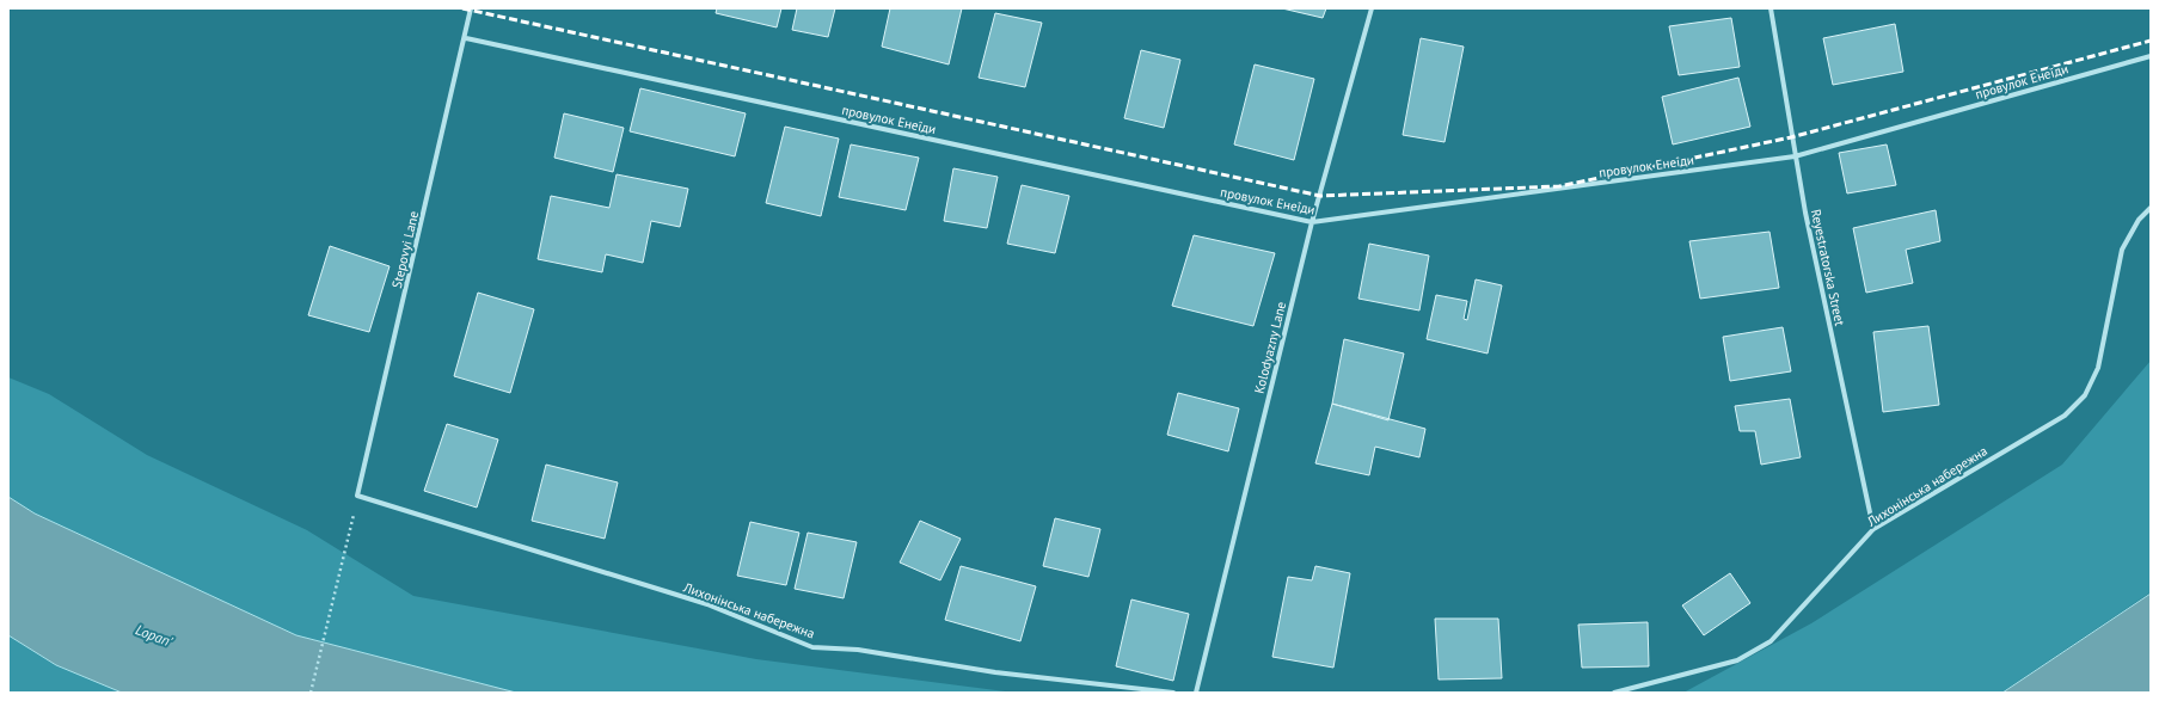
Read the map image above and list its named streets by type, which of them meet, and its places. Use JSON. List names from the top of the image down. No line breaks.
{"streets":{"street":["провулок Енеїди","Stepovyi Lane","Reyestratorska Street","Kolodyazny Lane","Лихонінська набережна"]},"crossings":[["провулок Енеїди","Stepovyi Lane"],["провулок Енеїди","Reyestratorska Street"],["провулок Енеїди","Kolodyazny Lane"],["Stepovyi Lane","Лихонінська набережна"],["Reyestratorska Street","Лихонінська набережна"]],"water":["Lopan'"]}
